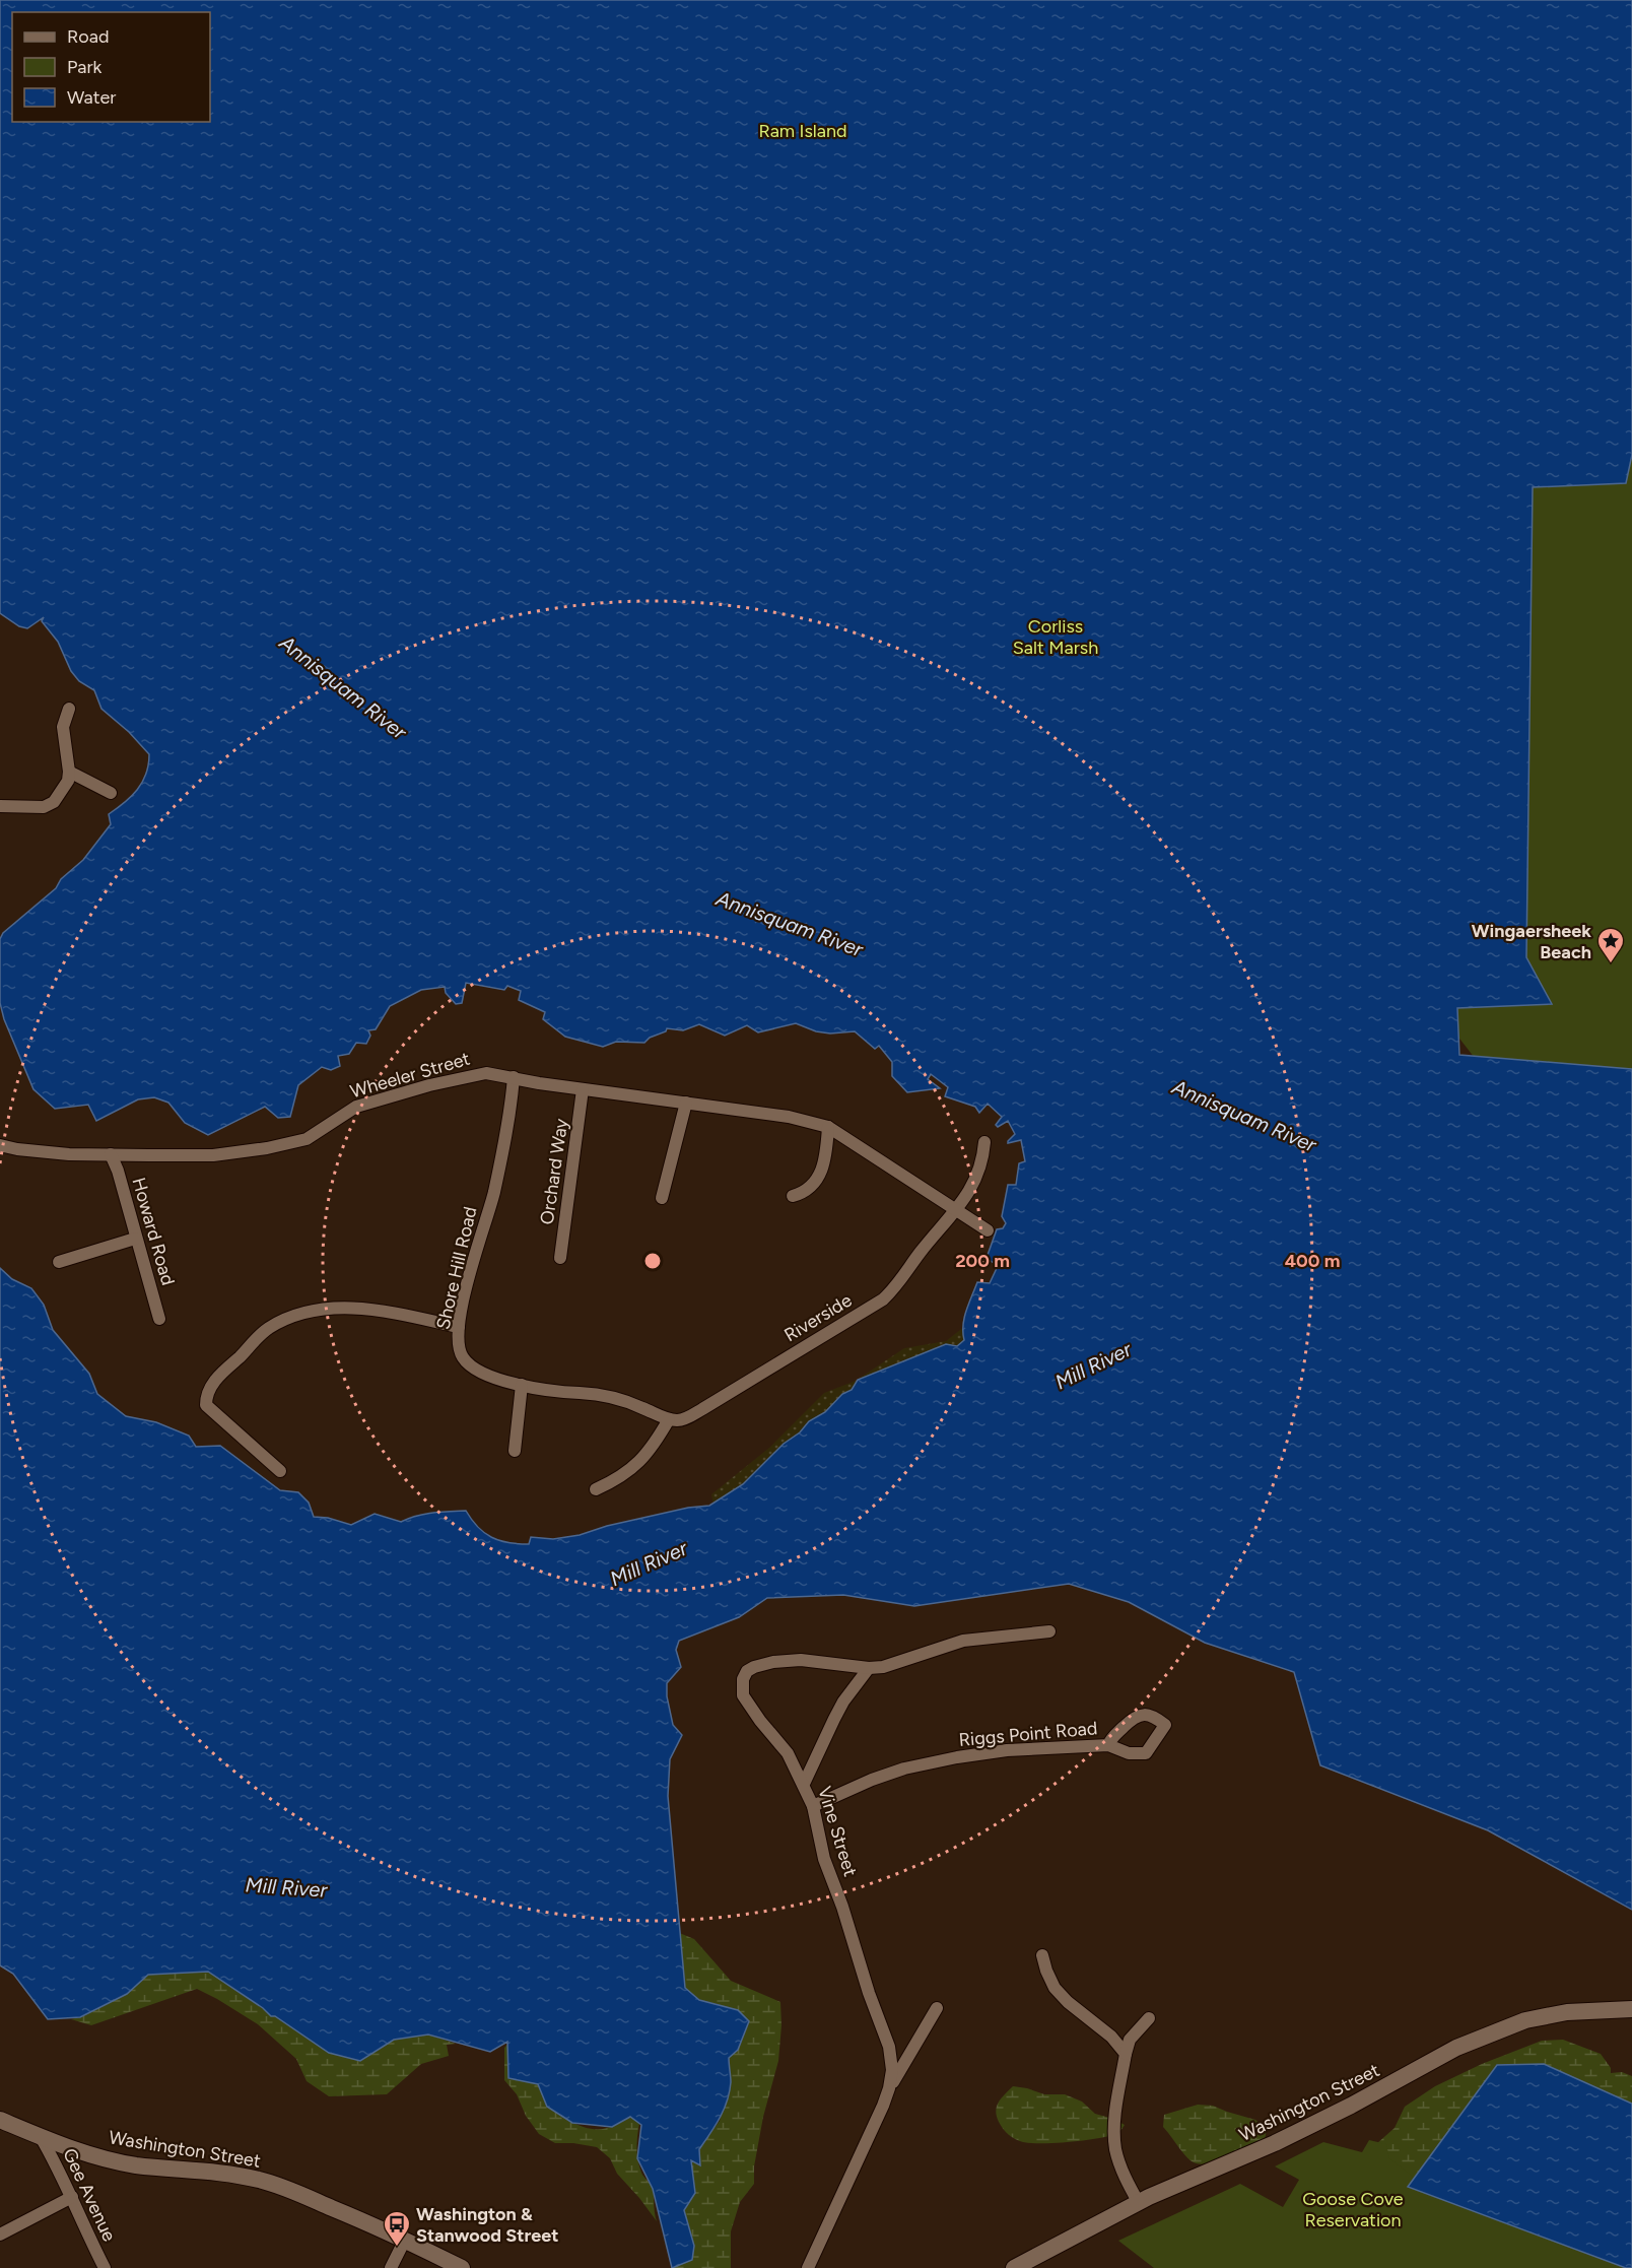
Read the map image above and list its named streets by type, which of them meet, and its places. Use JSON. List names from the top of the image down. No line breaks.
{"streets":{"main road":["Washington Street"],"street":["Wheeler Street","Orchard Way","Howard Road","Shore Hill Road","Riverside","Riggs Point Road","Vine Street","Gee Avenue"]},"crossings":[["Wheeler Street","Orchard Way"],["Wheeler Street","Howard Road"],["Wheeler Street","Shore Hill Road"],["Wheeler Street","Riverside"],["Shore Hill Road","Riverside"],["Riggs Point Road","Vine Street"],["Washington Street","Gee Avenue"]],"water":["Annisquam River","Mill River"],"parks":["Ram Island","Corliss Salt Marsh","Goose Cove Reservation"],"places":{"place":["Wingaersheek Beach"],"bus stop":["Washington & Stanwood Street"]},"legend":["Road","Park","Water"],"rings":["200 m","400 m"]}
